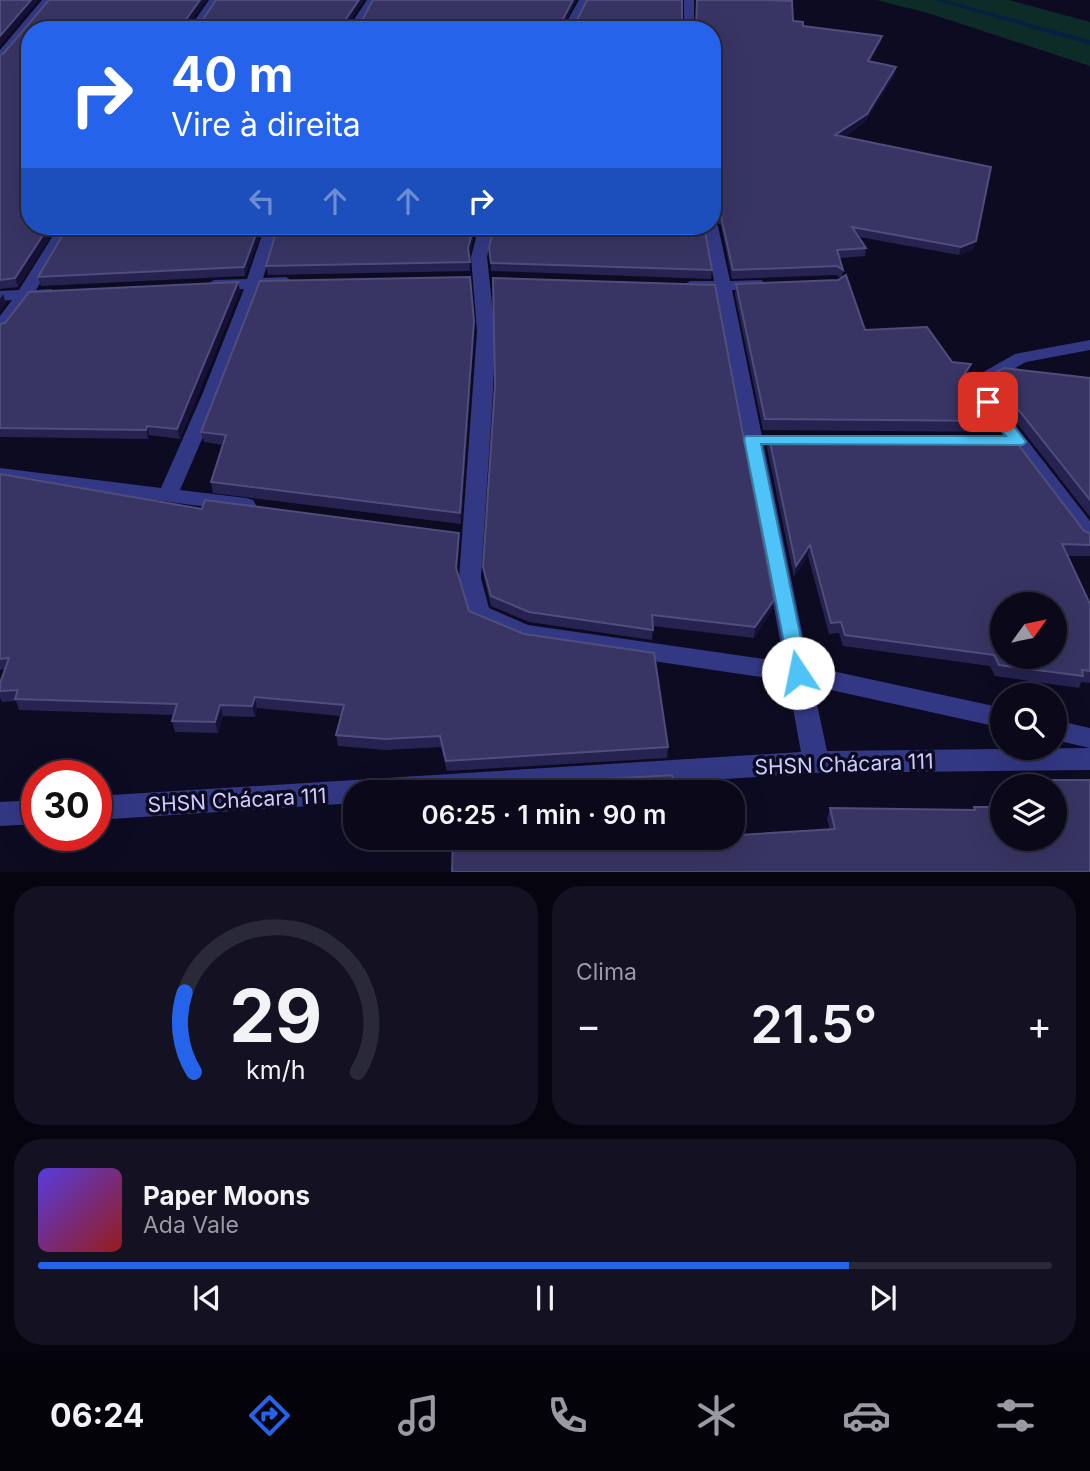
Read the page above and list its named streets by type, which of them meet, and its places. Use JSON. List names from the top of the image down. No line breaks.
{"streets":{"street":["SHSN Chácara 111"]},"north":"top right","page":{"turn":["40 m","Vire à direita"],"limit":"30","trip":"06:25 · 1 min · 90 m","tile":"Clima","heat":["−","21.5°","+"],"song":["Paper Moons","Ada Vale"],"tabs":"06:24","gauge":["29","km/h"]}}
